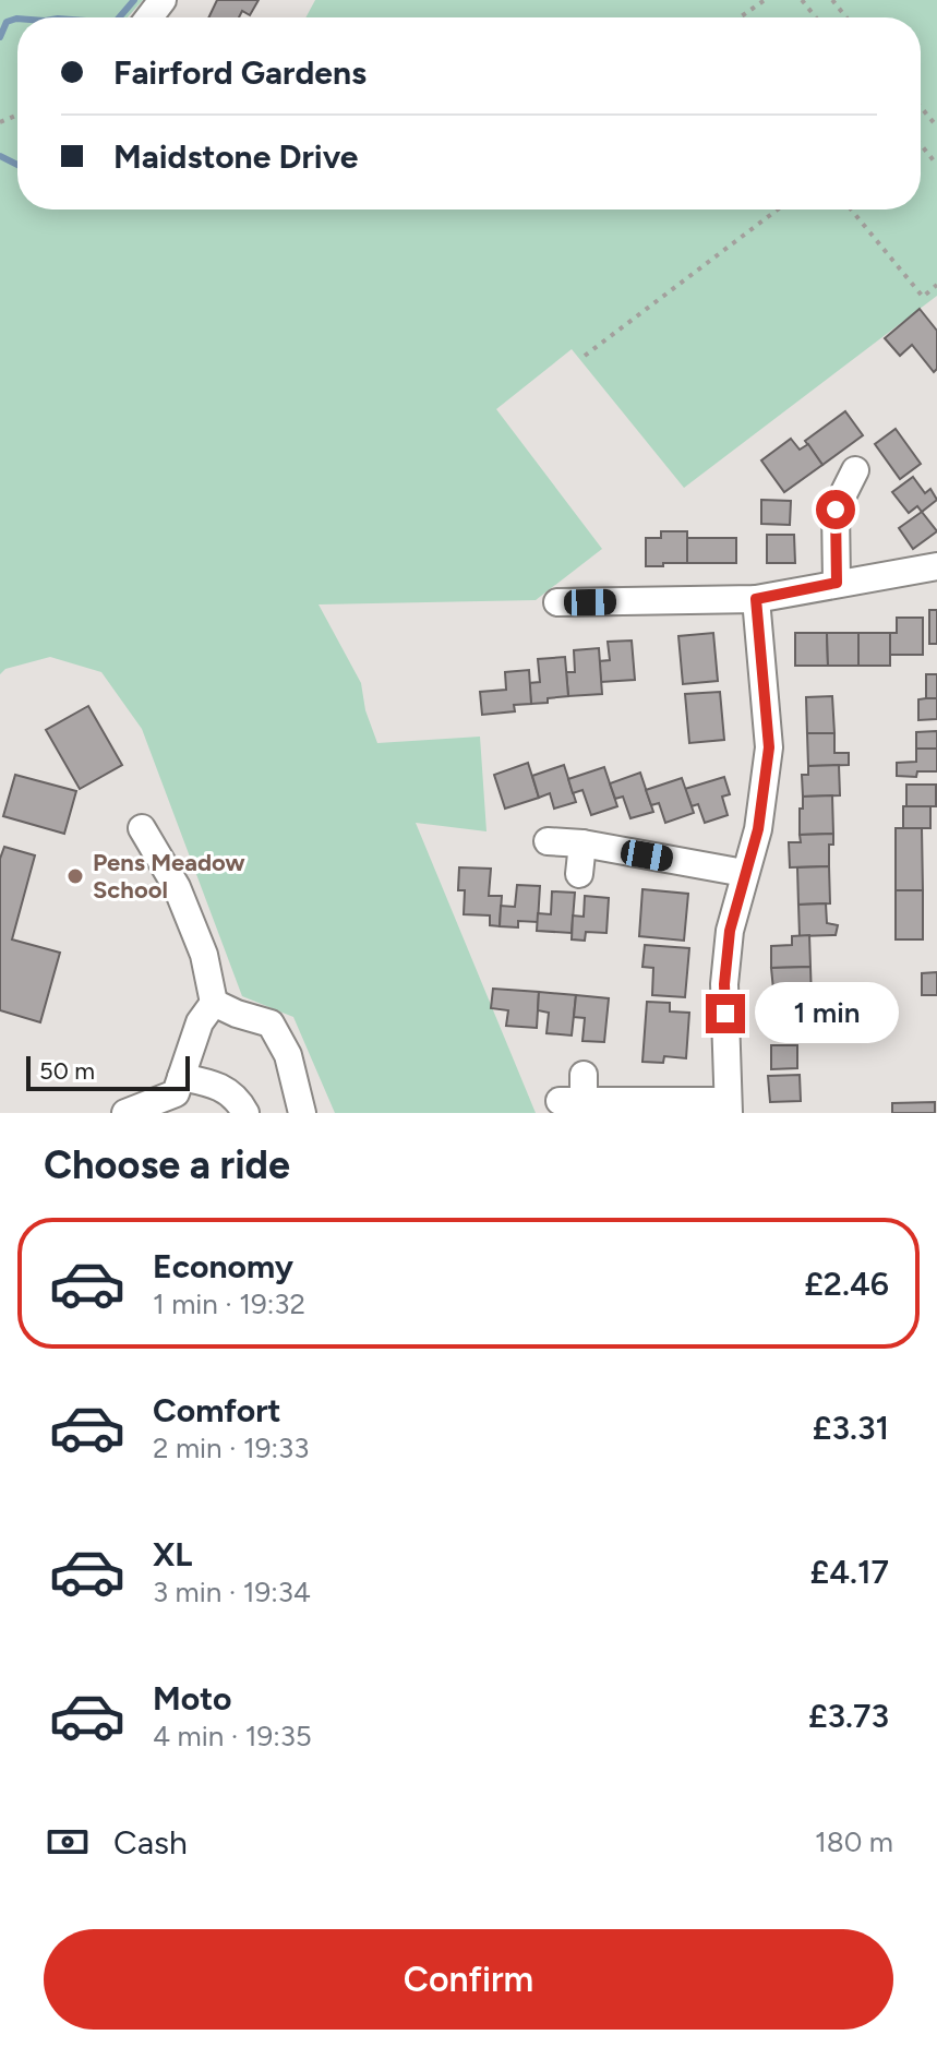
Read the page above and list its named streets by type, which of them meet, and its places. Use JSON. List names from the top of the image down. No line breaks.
{"places":["Pens Meadow School"],"scale_bar":"50 m","page":{"banner":["Fairford Gardens","Maidstone Drive"],"bubble":"1 min","scale":"50 m","heading":"Choose a ride","list":[{"name":"Economy","note":"1 min · 19:32","value":"£2.46"},{"name":"Comfort","note":"2 min · 19:33","value":"£3.31"},{"name":"XL","note":"3 min · 19:34","value":"£4.17"},{"name":"Moto","note":"4 min · 19:35","value":"£3.73"}],"pay":["Cash","180 m"],"buttons":"Confirm"}}
